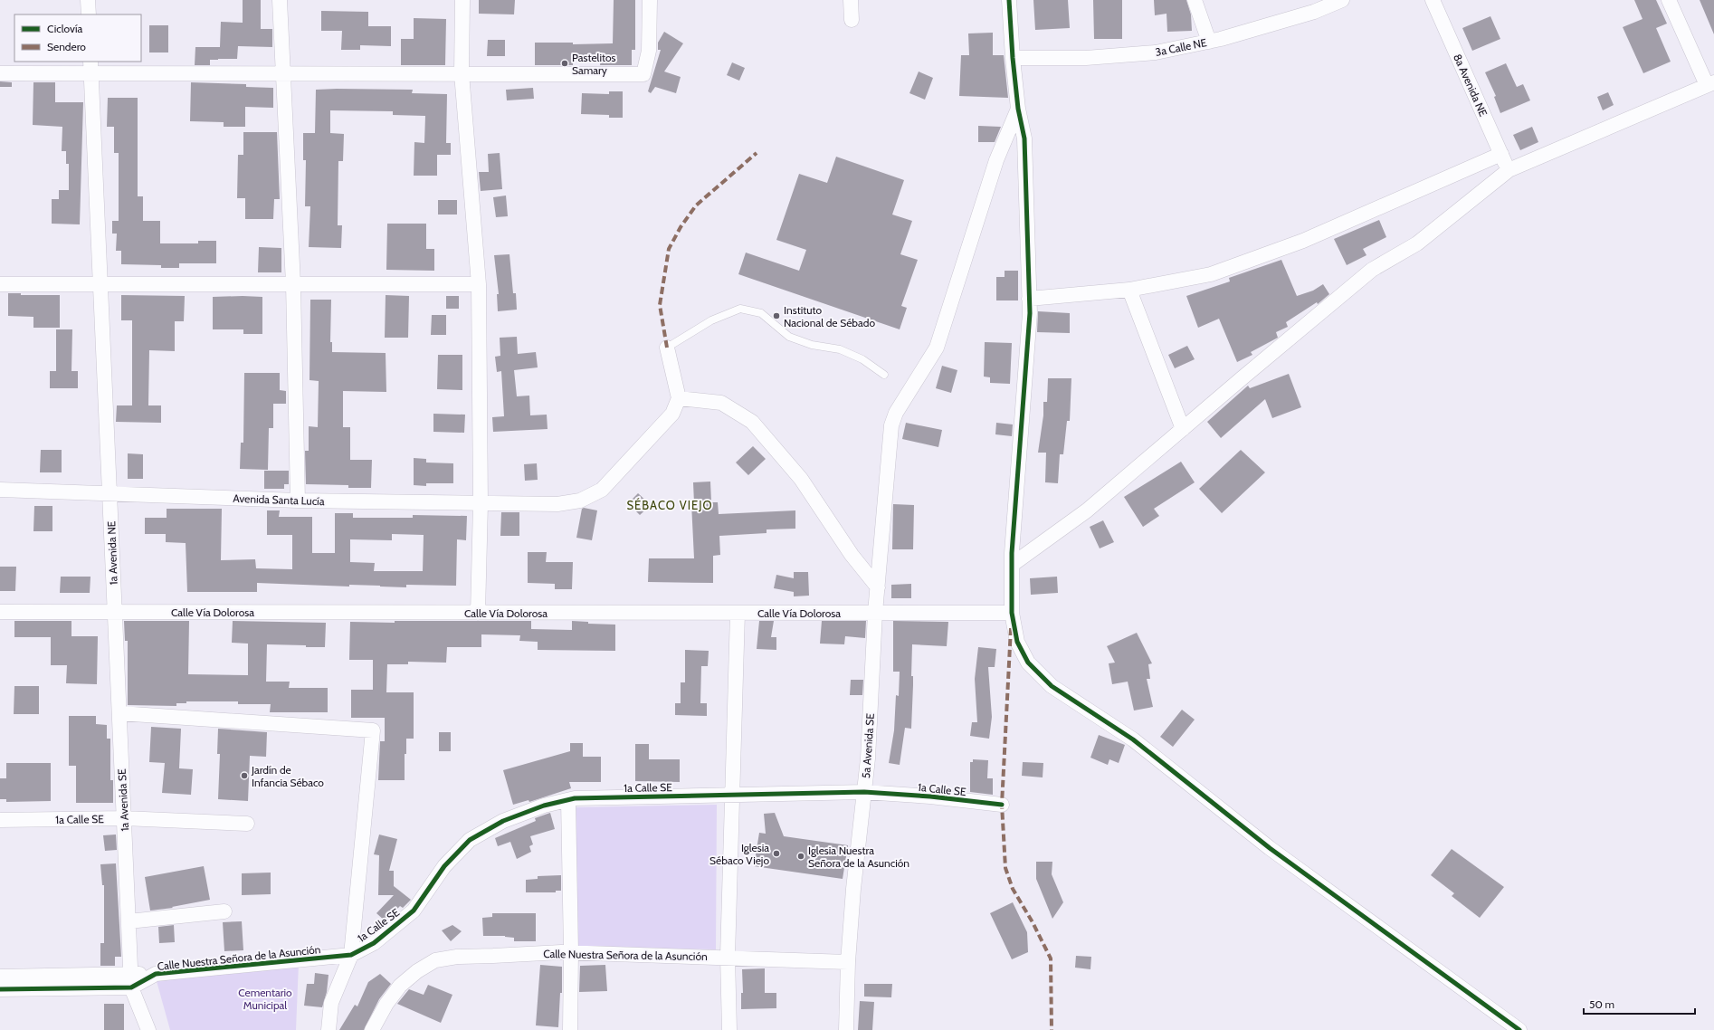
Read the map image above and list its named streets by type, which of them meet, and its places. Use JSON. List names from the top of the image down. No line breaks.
{"streets":{"street":["3a Calle NE","8a Avenida NE","Avenida Santa Lucía","1a Avenida NE","Calle Vía Dolorosa","5a Avenida SE","1a Calle SE","1a Avenida SE","Calle Nuestra Señora de la Asunción"]},"crossings":[["Avenida Santa Lucía","1a Avenida NE"],["1a Avenida NE","Calle Vía Dolorosa"],["1a Avenida NE","1a Avenida SE"],["Calle Vía Dolorosa","5a Avenida SE"],["Calle Vía Dolorosa","1a Avenida SE"],["5a Avenida SE","1a Calle SE"],["5a Avenida SE","Calle Nuestra Señora de la Asunción"],["1a Calle SE","1a Avenida SE"],["1a Calle SE","Calle Nuestra Señora de la Asunción"],["1a Avenida SE","Calle Nuestra Señora de la Asunción"]],"districts":["SÉBACO VIEJO"],"parks":["Cementario Municipal"],"places":["Pastelitos Samary","Instituto Nacional de Sébado","Jardín de Infancia Sébaco","Iglesia Sébaco Viejo","Iglesia Nuestra Señora de la Asunción"],"legend":["Ciclovía","Sendero"],"scale_bar":"50 m"}
